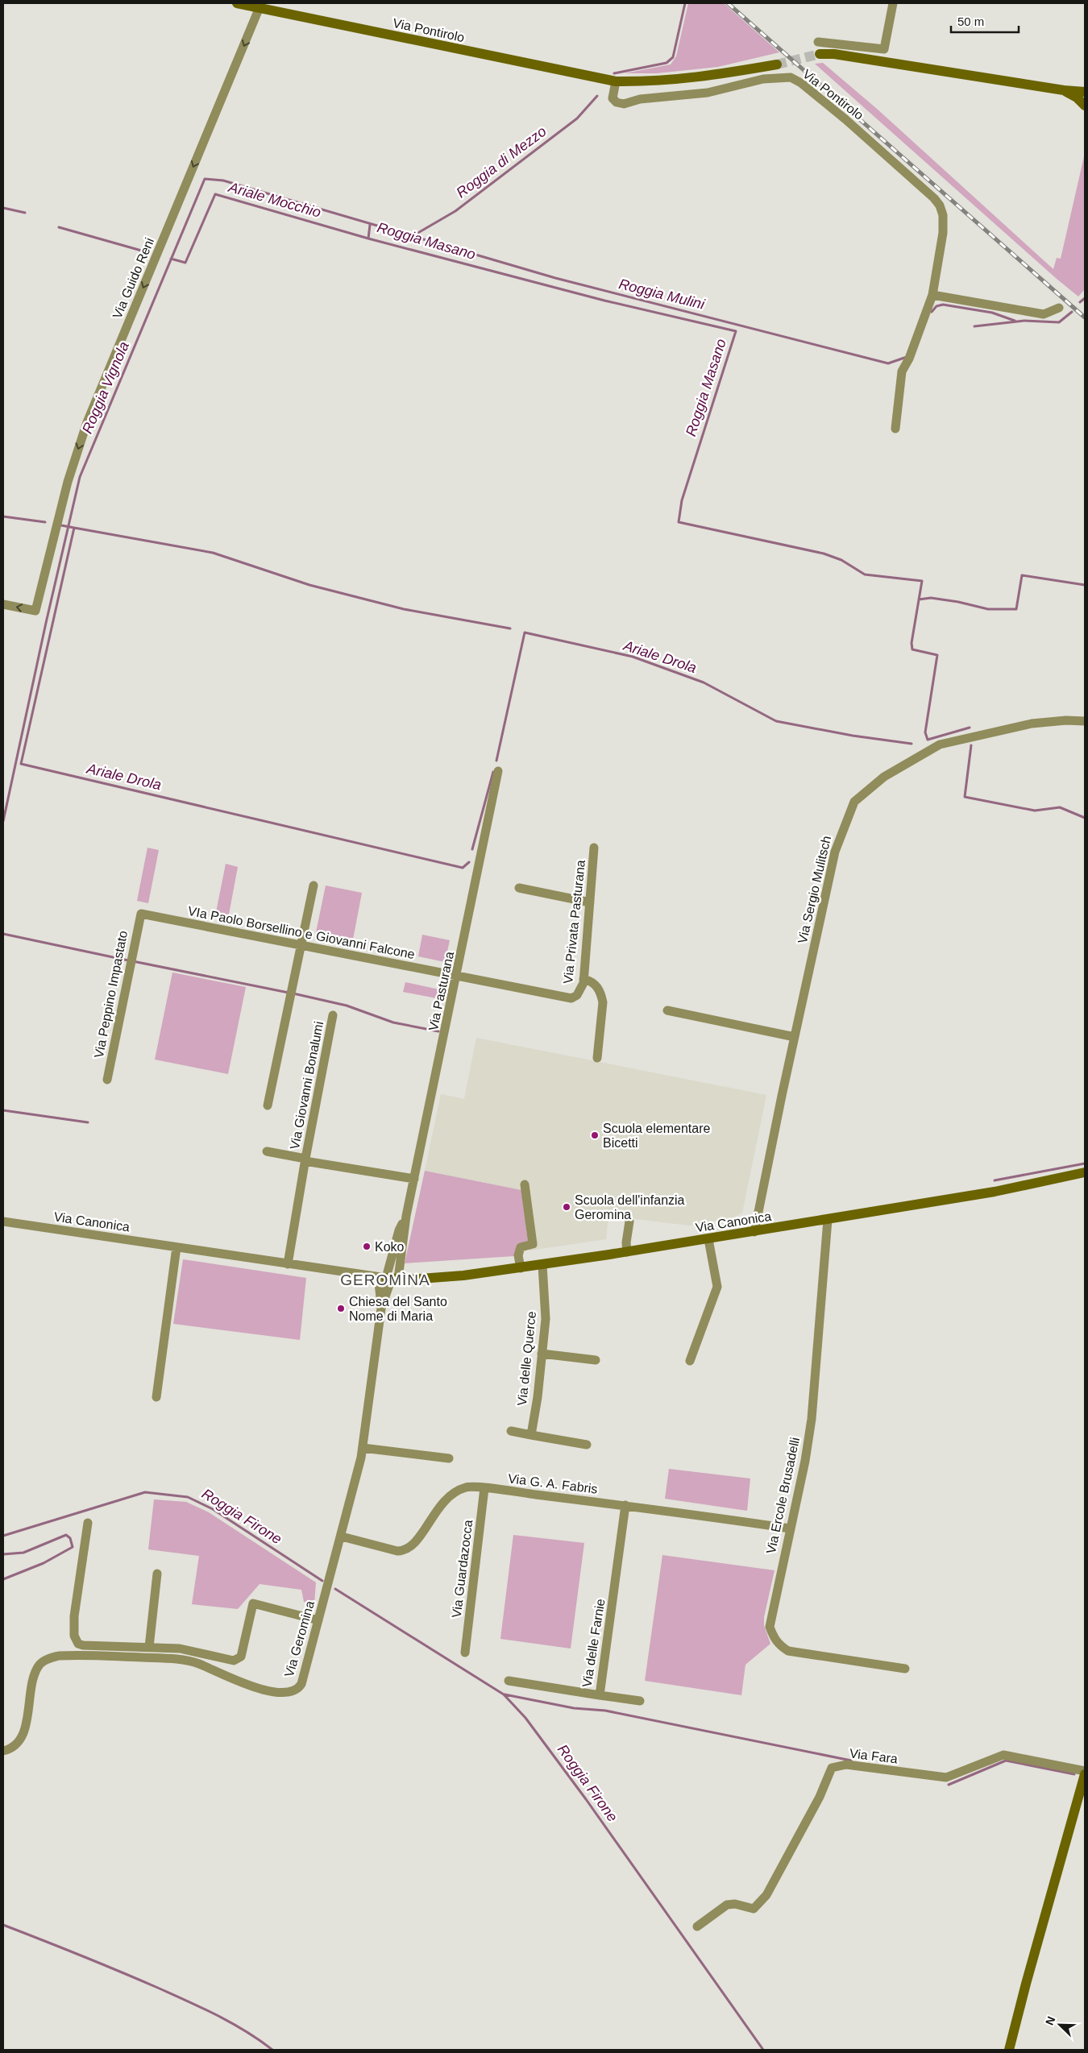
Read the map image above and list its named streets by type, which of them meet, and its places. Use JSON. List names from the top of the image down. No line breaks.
{"streets":{"street":["Via Pontirolo","Via Guido Reni","Via Sergio Mulitsch","Via Privata Pasturana","VIa Paolo Borsellino e Giovanni Falcone","Via Pasturana","Via Peppino Impastato","Via Giovanni Bonalumi","Via Canonica","Via delle Querce","Via G. A. Fabris","Via Ercole Brusadelli","Via Guardazocca","Via Geromina","Via delle Farnie","Via Fara"]},"crossings":[["Via Pontirolo","Via Guido Reni"],["Via Sergio Mulitsch","Via Canonica"],["Via Privata Pasturana","VIa Paolo Borsellino e Giovanni Falcone"],["Via Privata Pasturana","Via Pasturana"],["VIa Paolo Borsellino e Giovanni Falcone","Via Pasturana"],["VIa Paolo Borsellino e Giovanni Falcone","Via Peppino Impastato"],["Via Pasturana","Via Canonica"],["Via Pasturana","Via Geromina"],["Via Canonica","Via delle Querce"],["Via Canonica","Via Ercole Brusadelli"],["Via Canonica","Via Geromina"],["Via G. A. Fabris","Via Ercole Brusadelli"],["Via G. A. Fabris","Via Guardazocca"],["Via G. A. Fabris","Via Geromina"],["Via G. A. Fabris","Via delle Farnie"]],"one_way":["Via Guido Reni"],"districts":["GEROMÌNA"],"water":["Roggia di Mezzo","Ariale Mocchio","Roggia Masano","Roggia Mulini","Roggia Vignola","Ariale Drola","Roggia Firone"],"places":["Scuola elementare Bicetti","Scuola dell'infanzia Geromina","Koko","Chiesa del Santo Nome di Maria"],"scale_bar":"50 m","north":"top left"}
